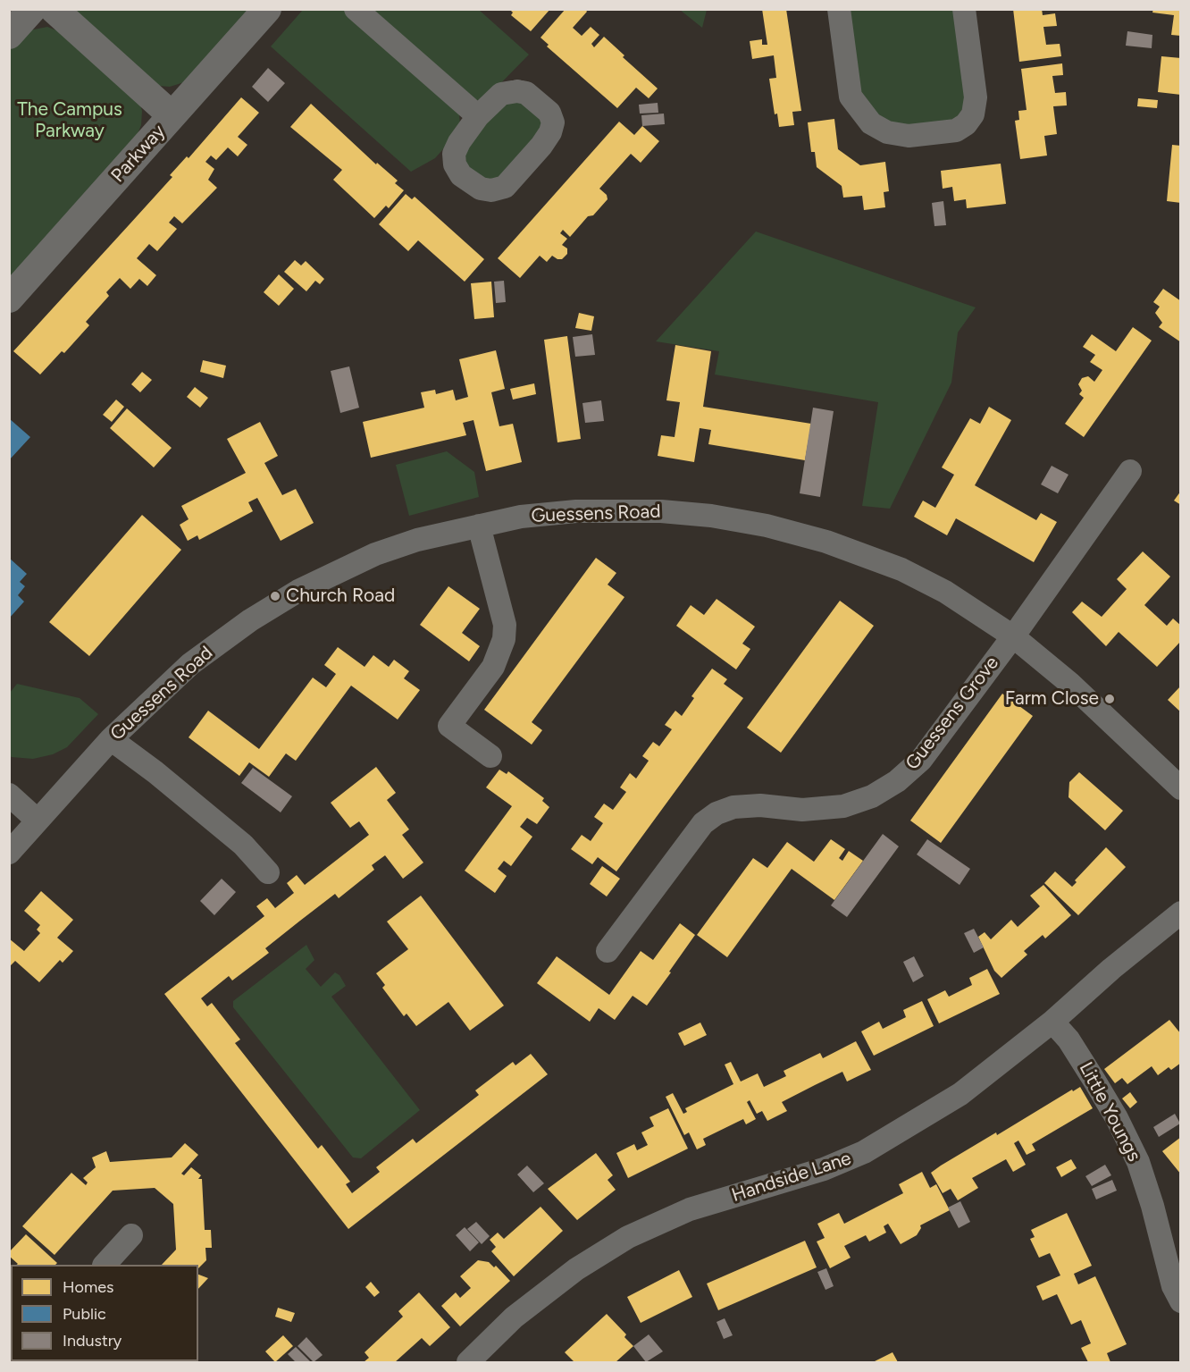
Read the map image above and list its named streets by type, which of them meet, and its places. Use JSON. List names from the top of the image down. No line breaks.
{"streets":{"street":["Parkway","Guessens Road","Guessens Grove","Little Youngs","Handside Lane"]},"crossings":[["Guessens Road","Guessens Grove"],["Little Youngs","Handside Lane"]],"parks":["The Campus Parkway"],"places":["Church Road","Farm Close"],"legend":["Homes","Public","Industry"]}
